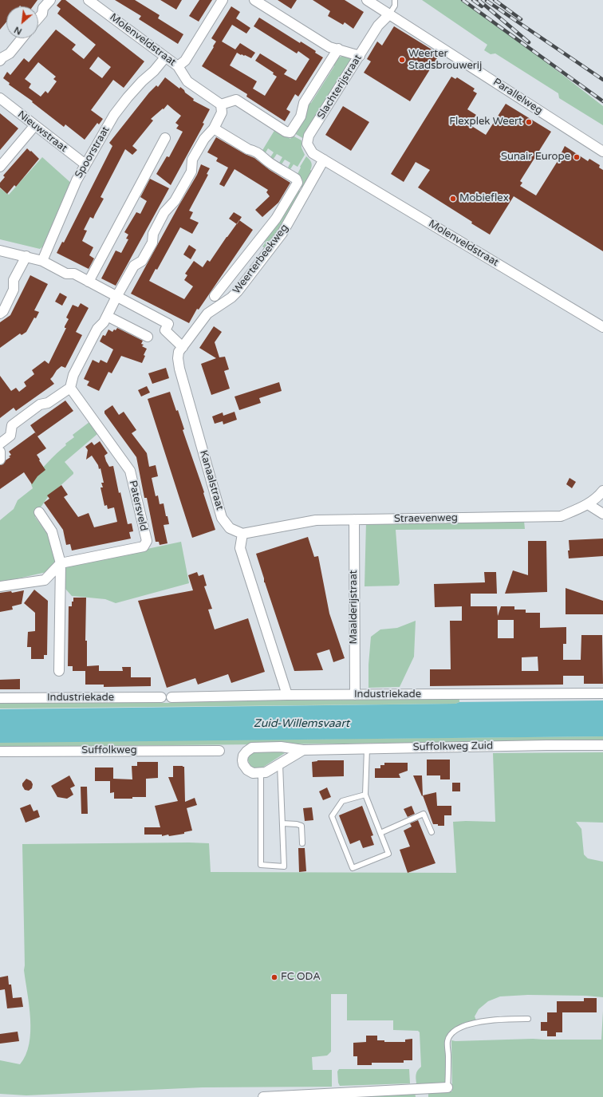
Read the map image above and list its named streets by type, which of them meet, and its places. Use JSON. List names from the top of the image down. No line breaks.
{"streets":{"street":["Molenveldstraat","Slachterijstraat","Parallelweg","Nieuwstraat","Spoorstraat","Weerterbeekweg","Kanaalstraat","Patersveld","Straevenweg","Maalderijstraat","Industriekade","Suffolkweg Zuid","Suffolkweg"]},"crossings":[["Molenveldstraat","Slachterijstraat"],["Molenveldstraat","Spoorstraat"],["Molenveldstraat","Weerterbeekweg"],["Slachterijstraat","Parallelweg"],["Slachterijstraat","Weerterbeekweg"],["Nieuwstraat","Spoorstraat"],["Weerterbeekweg","Kanaalstraat"],["Kanaalstraat","Straevenweg"],["Straevenweg","Maalderijstraat"],["Maalderijstraat","Industriekade"]],"water":["Zuid-Willemsvaart"],"places":["Weerter Stadsbrouwerij","Flexplek Weert","Sunair Europe","Mobieflex","FC ODA"],"north":"bottom left"}
